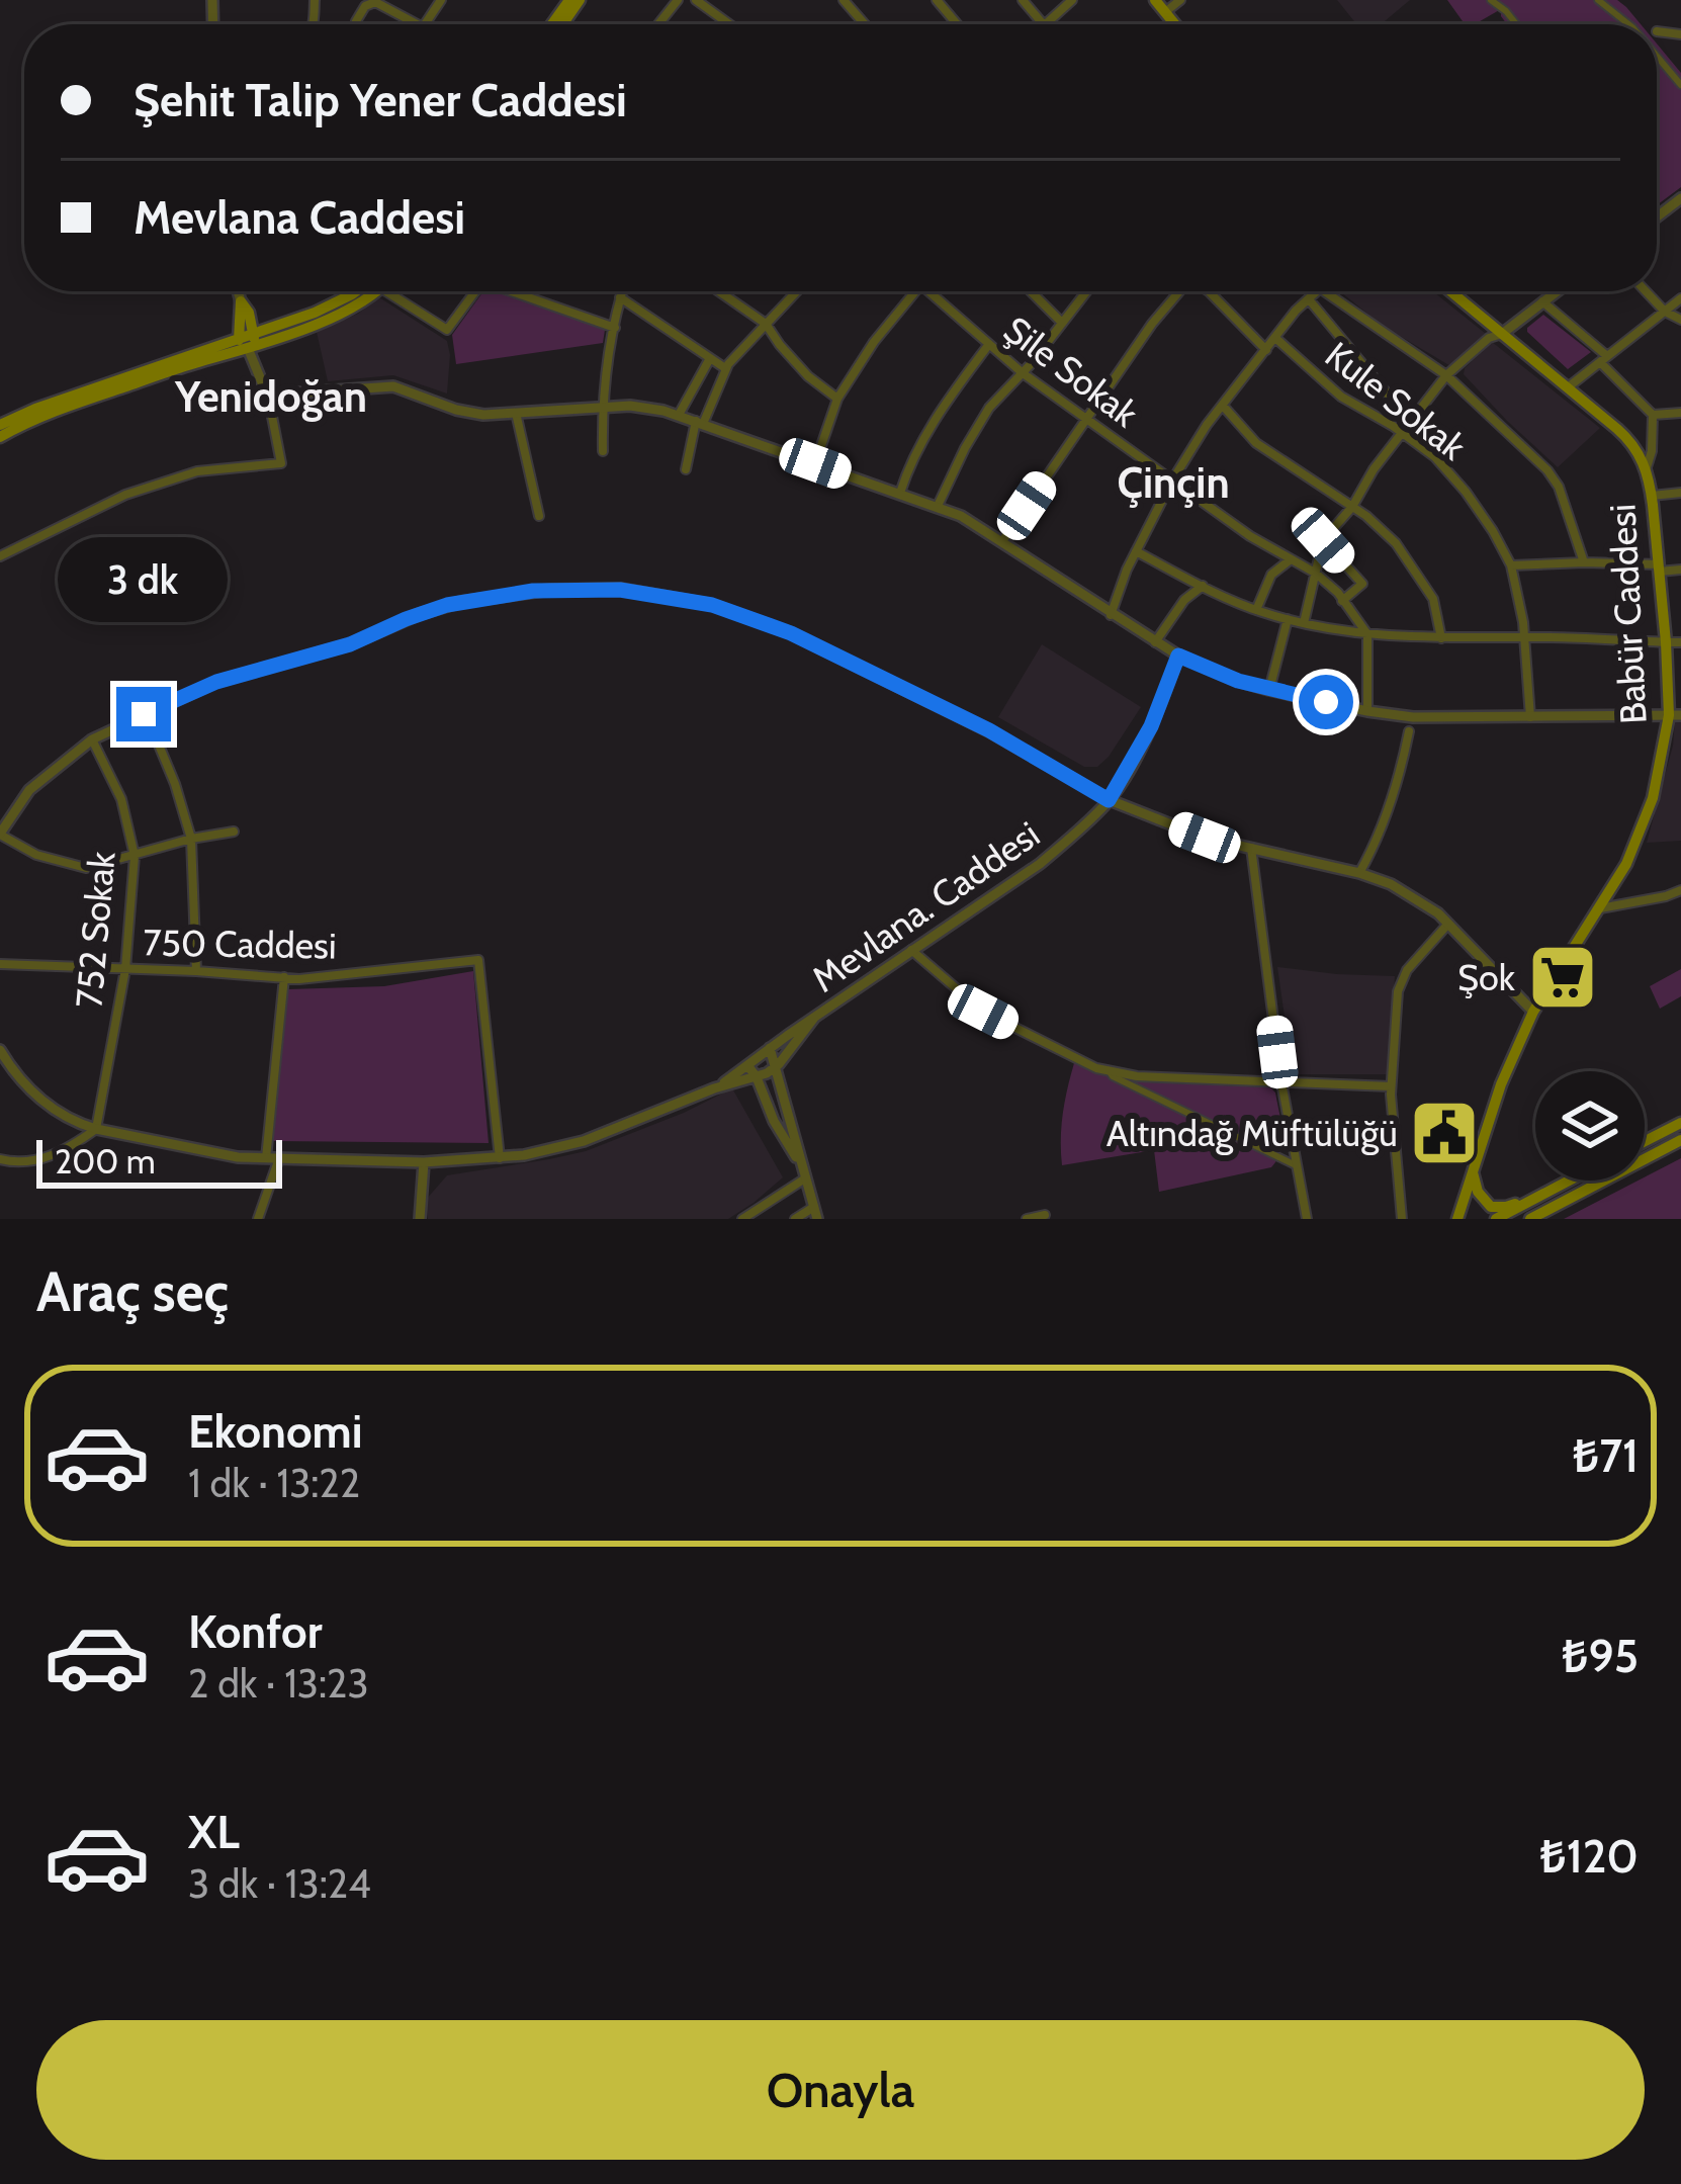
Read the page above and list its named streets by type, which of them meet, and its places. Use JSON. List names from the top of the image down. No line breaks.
{"streets":{"main road":["Babür Caddesi"],"street":["Şile Sokak","Kule Sokak","Mevlana. Caddesi","752 Sokak","750 Caddesi"]},"crossings":[["Mevlana. Caddesi","752 Sokak"],["Mevlana. Caddesi","750 Caddesi"],["752 Sokak","750 Caddesi"]],"districts":["Yenidoğan","Çinçin"],"places":{"supermarket":["Şok"],"public building":["Altındağ Müftülüğü"]},"scale_bar":"200 m","page":{"banner":["Şehit Talip Yener Caddesi","Mevlana Caddesi"],"bubble":"3 dk","scale":"200 m","heading":"Araç seç","list":[{"name":"Ekonomi","note":"1 dk · 13:22","value":"₺71"},{"name":"Konfor","note":"2 dk · 13:23","value":"₺95"},{"name":"XL","note":"3 dk · 13:24","value":"₺120"}],"buttons":"Onayla"}}
